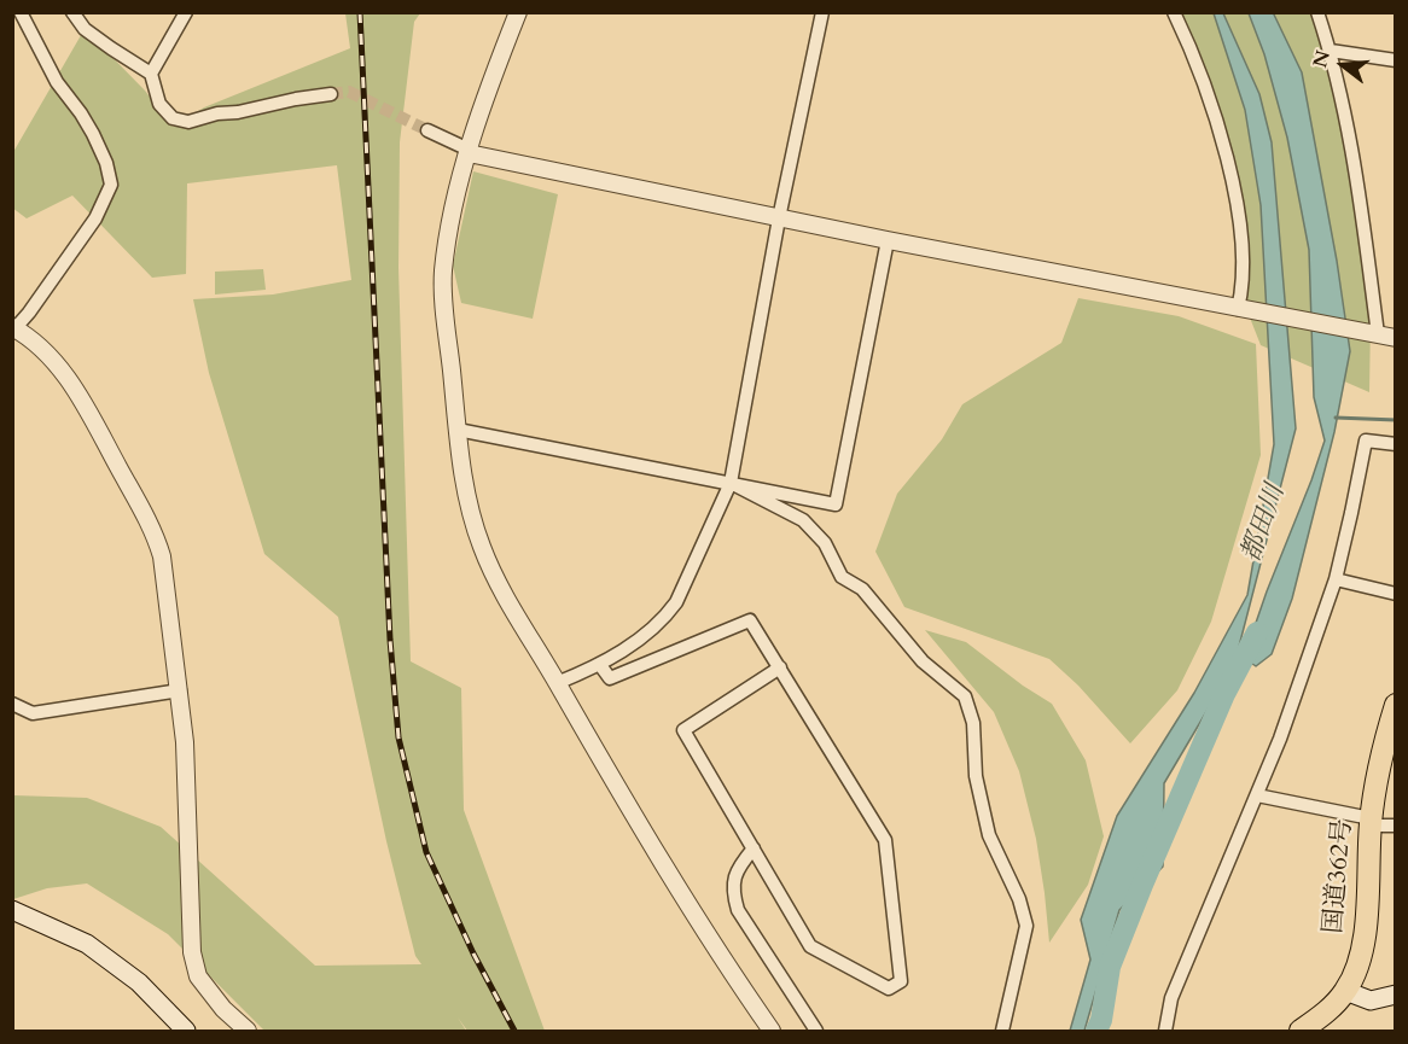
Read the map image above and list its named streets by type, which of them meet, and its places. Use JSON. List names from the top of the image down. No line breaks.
{"streets":{"highway":["国道362号"]},"water":["都田川"],"north":"left"}
